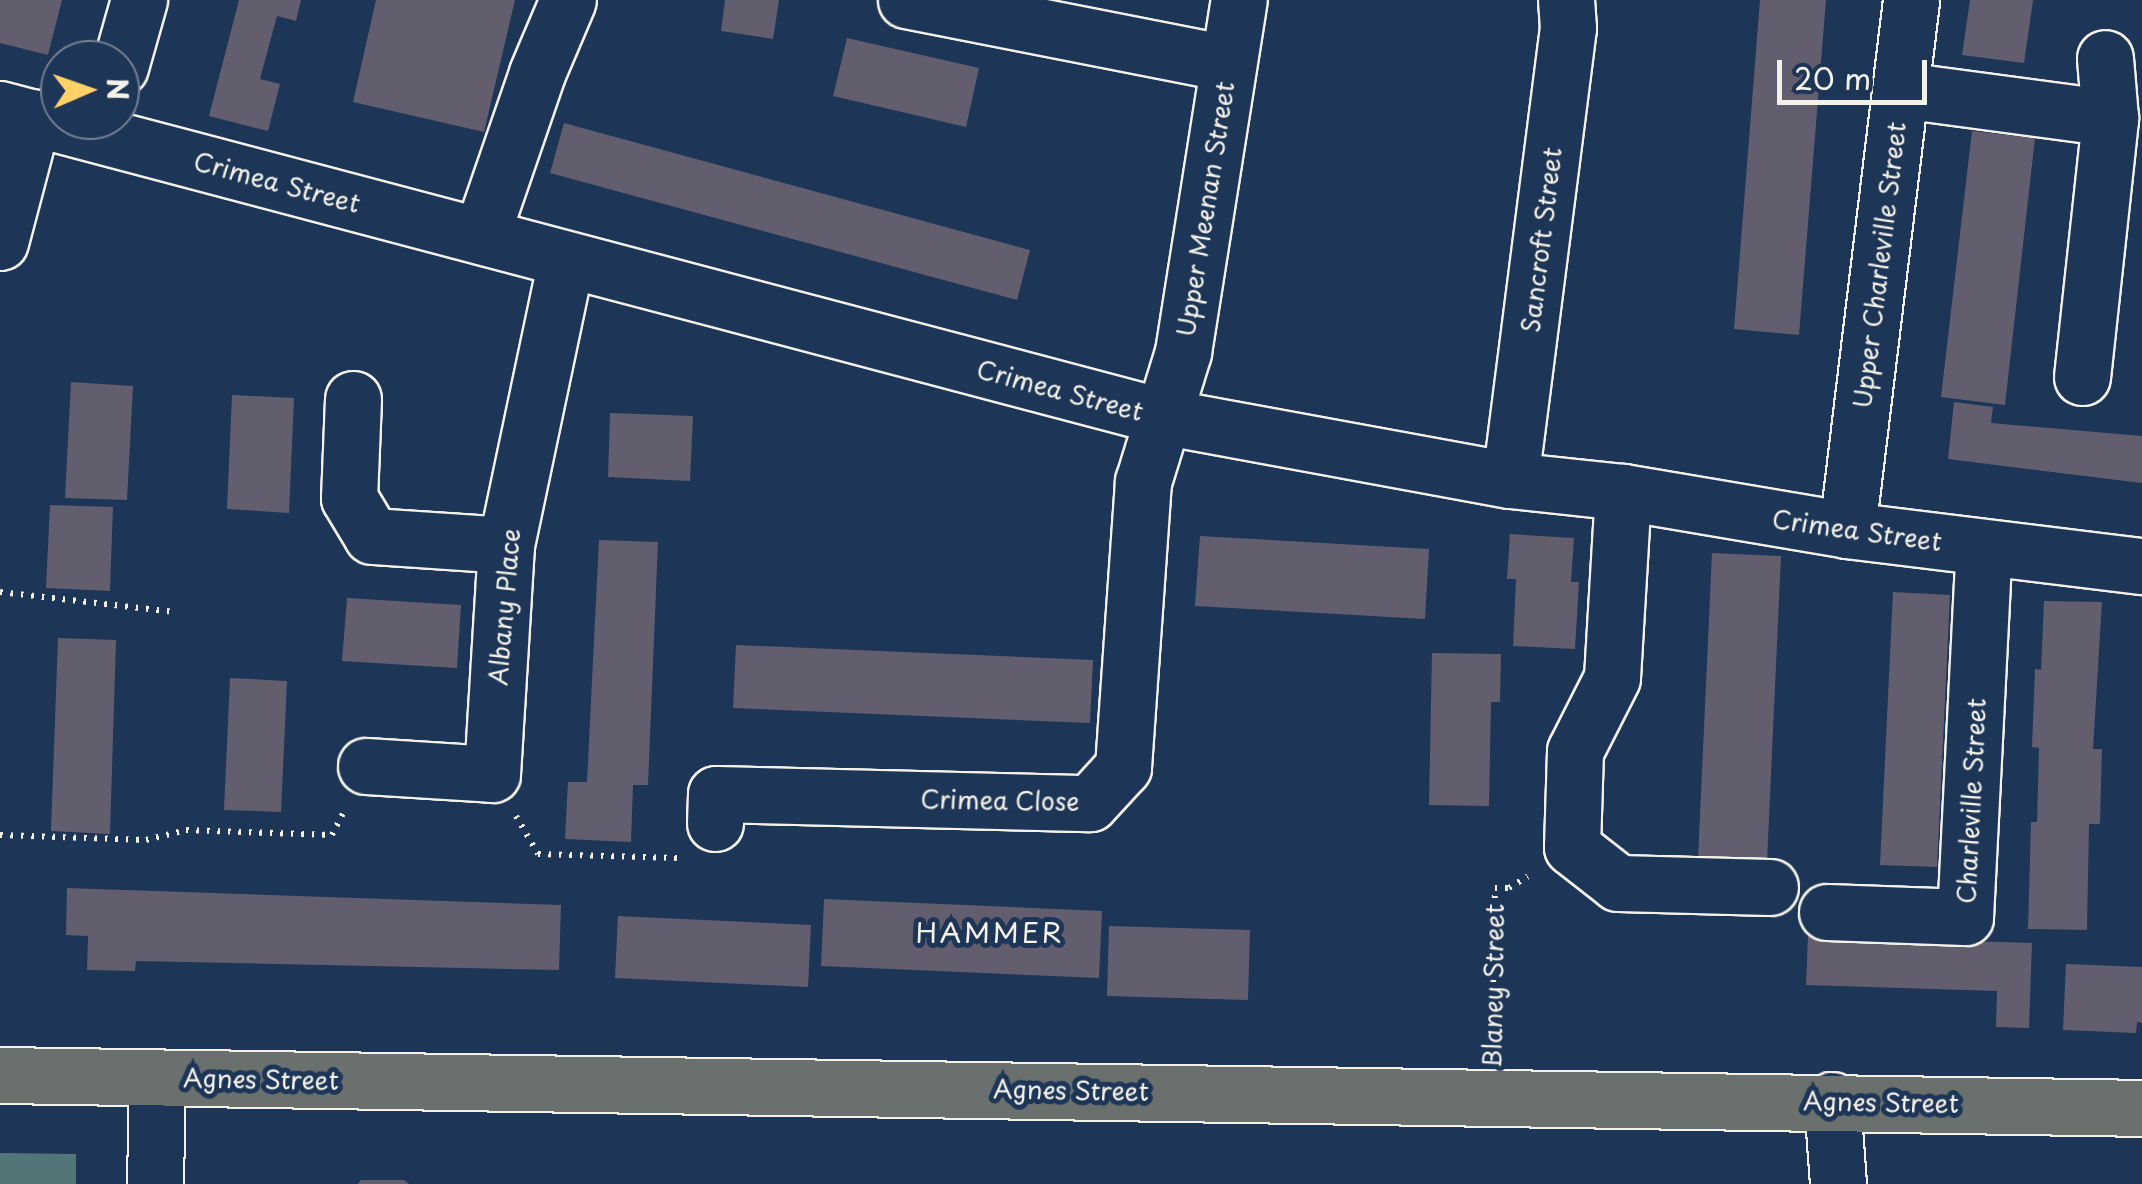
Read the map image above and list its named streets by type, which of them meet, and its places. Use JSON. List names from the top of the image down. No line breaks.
{"streets":{"main road":["Agnes Street"],"street":["Crimea Street","Upper Meenan Street","Sancroft Street","Upper Charleville Street","Albany Place","Crimea Close","Charleville Street"],"path":["Blaney Street"]},"crossings":[["Crimea Street","Upper Meenan Street"],["Crimea Street","Sancroft Street"],["Crimea Street","Upper Charleville Street"],["Crimea Street","Albany Place"],["Crimea Street","Crimea Close"],["Crimea Street","Charleville Street"],["Upper Meenan Street","Crimea Close"],["Blaney Street","Agnes Street"]],"districts":["HAMMER"],"scale_bar":"20 m","north":"right"}
